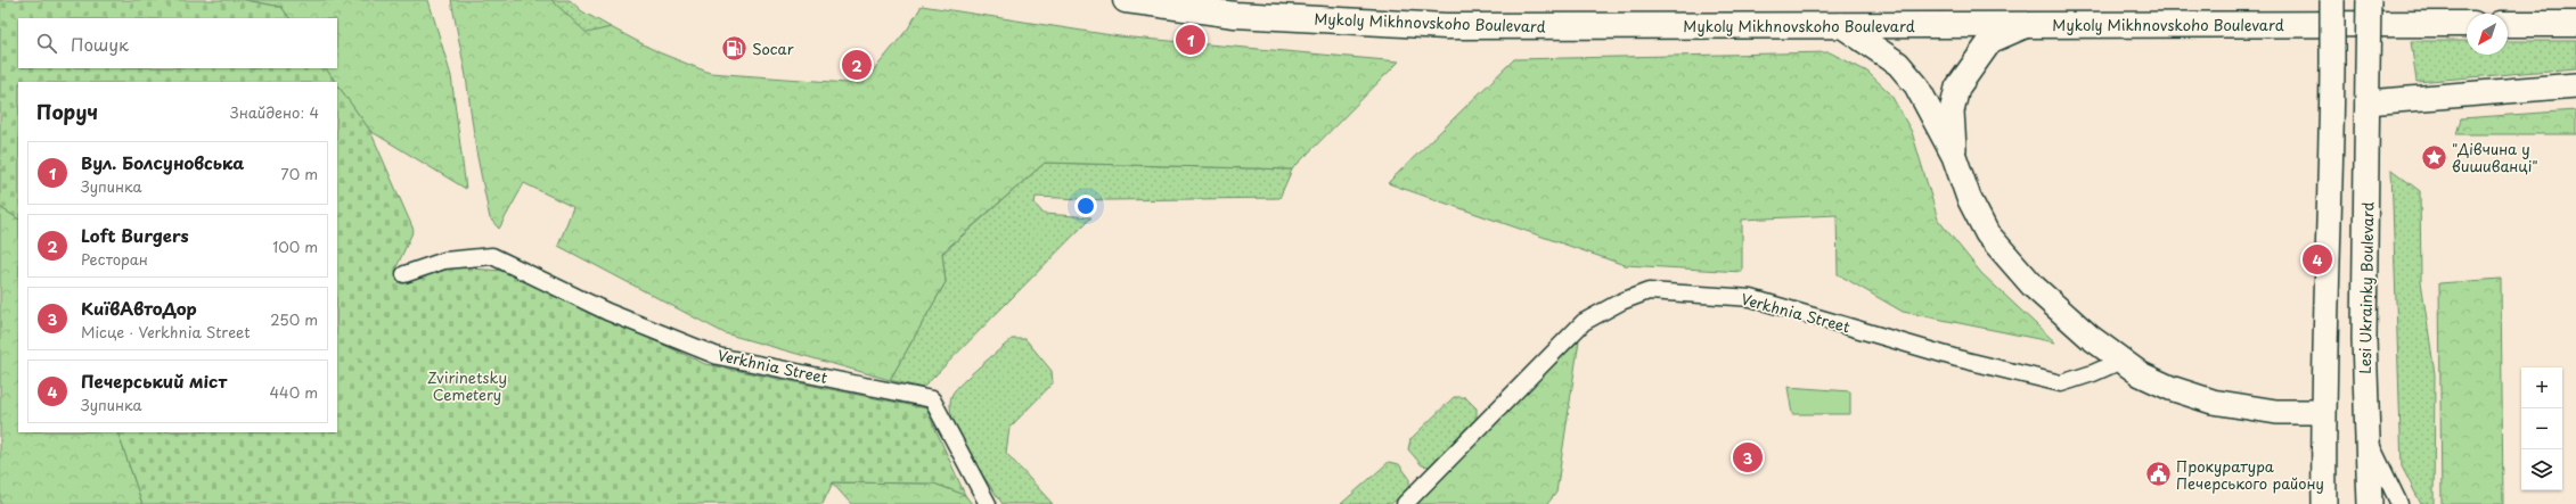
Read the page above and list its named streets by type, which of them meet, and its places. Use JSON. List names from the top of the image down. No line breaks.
{"streets":{"highway":["Mykoly Mikhnovskoho Boulevard"],"main road":["Lesi Ukrainky Boulevard"],"street":["Verkhnia Street"]},"parks":["Zvirinetsky Cemetery"],"places":{"fuel station":["Socar"],"place":["\"Дівчина у вишиванці\""],"public building":["Прокуратура Печерського району"]},"north":"bottom left","page":{"search":"Пошук","pins":["1","2","4","3"],"heading":["Поруч","Знайдено: 4"],"list":[{"mark":"1","name":"Вул. Болсуновська","note":"Зупинка","value":"70 m"},{"mark":"2","name":"Loft Burgers","note":"Ресторан","value":"100 m"},{"mark":"3","name":"КиївАвтоДор","note":"Місце · Verkhnia Street","value":"250 m"},{"mark":"4","name":"Печерський міст","note":"Зупинка","value":"440 m"}],"map_buttons":["+","−"]}}
